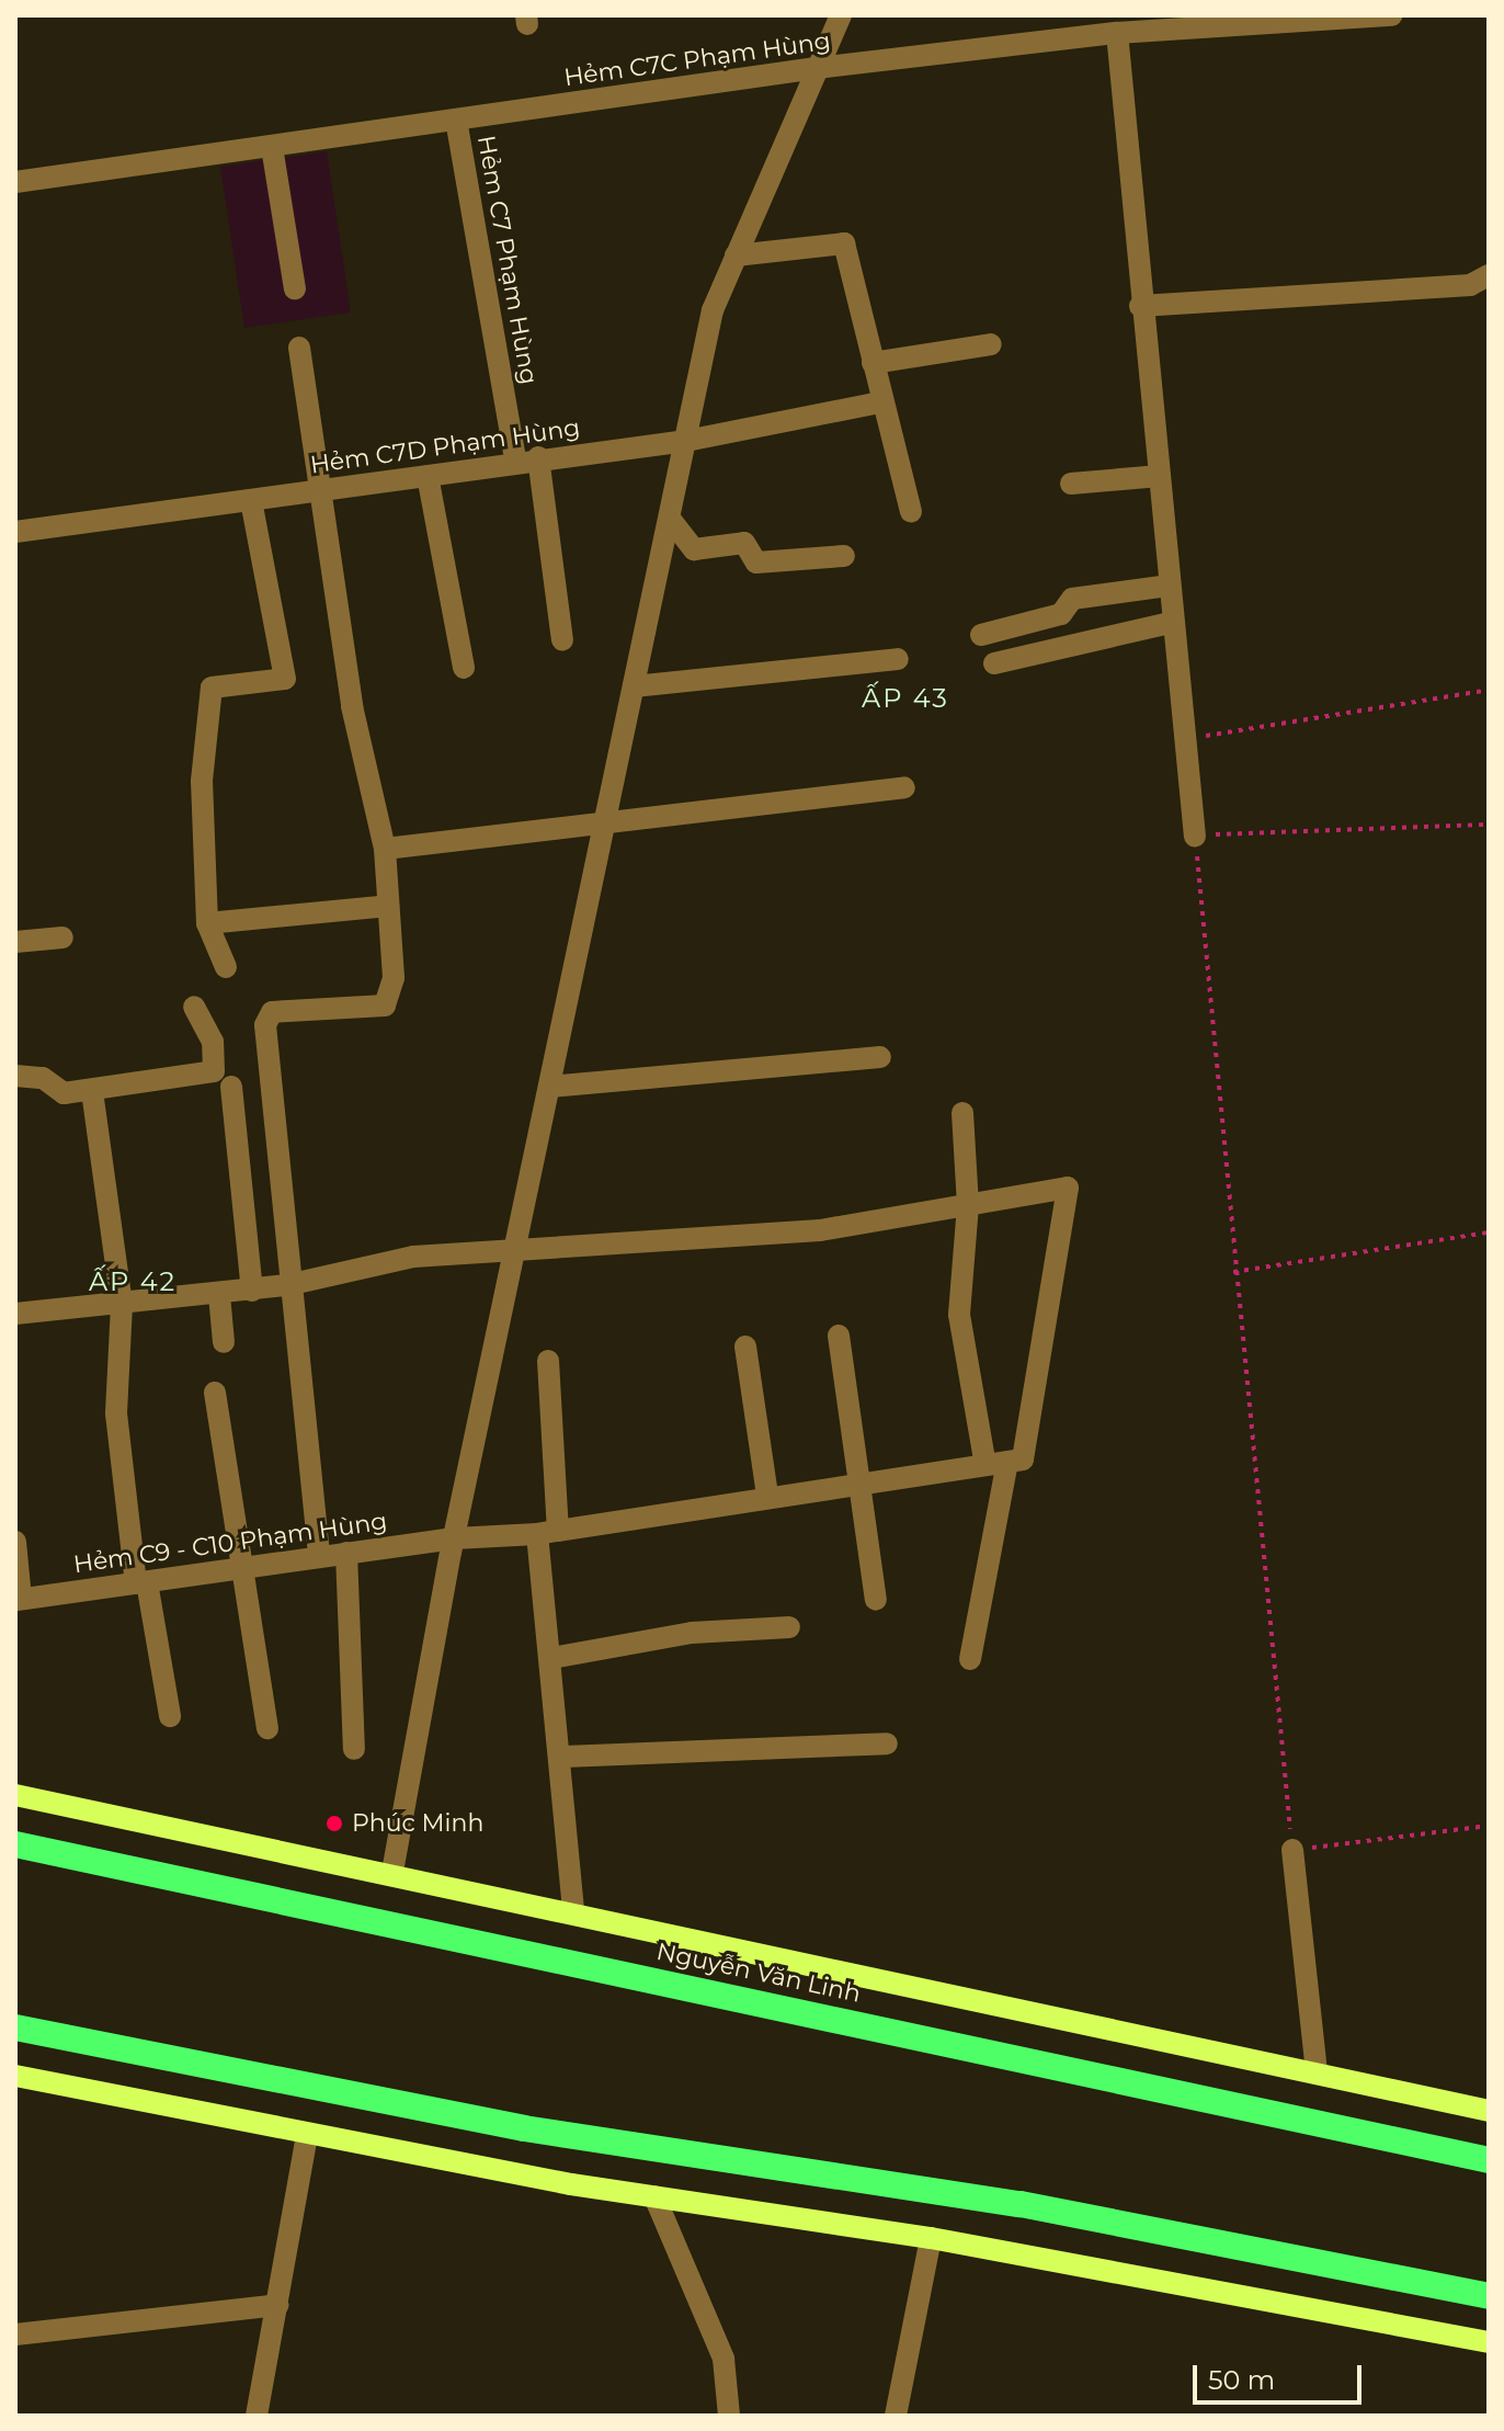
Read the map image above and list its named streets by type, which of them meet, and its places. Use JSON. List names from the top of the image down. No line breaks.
{"streets":{"highway":["Nguyễn Văn Linh"],"street":["Hẻm C7C Phạm Hùng","Hẻm C7 Phạm Hùng","Hẻm C7D Phạm Hùng","Hẻm C9 - C10 Phạm Hùng"]},"crossings":[["Hẻm C7C Phạm Hùng","Hẻm C7 Phạm Hùng"],["Hẻm C7 Phạm Hùng","Hẻm C7D Phạm Hùng"]],"districts":["ẤP 43","ẤP 42"],"places":["Phúc Minh"],"scale_bar":"50 m"}
